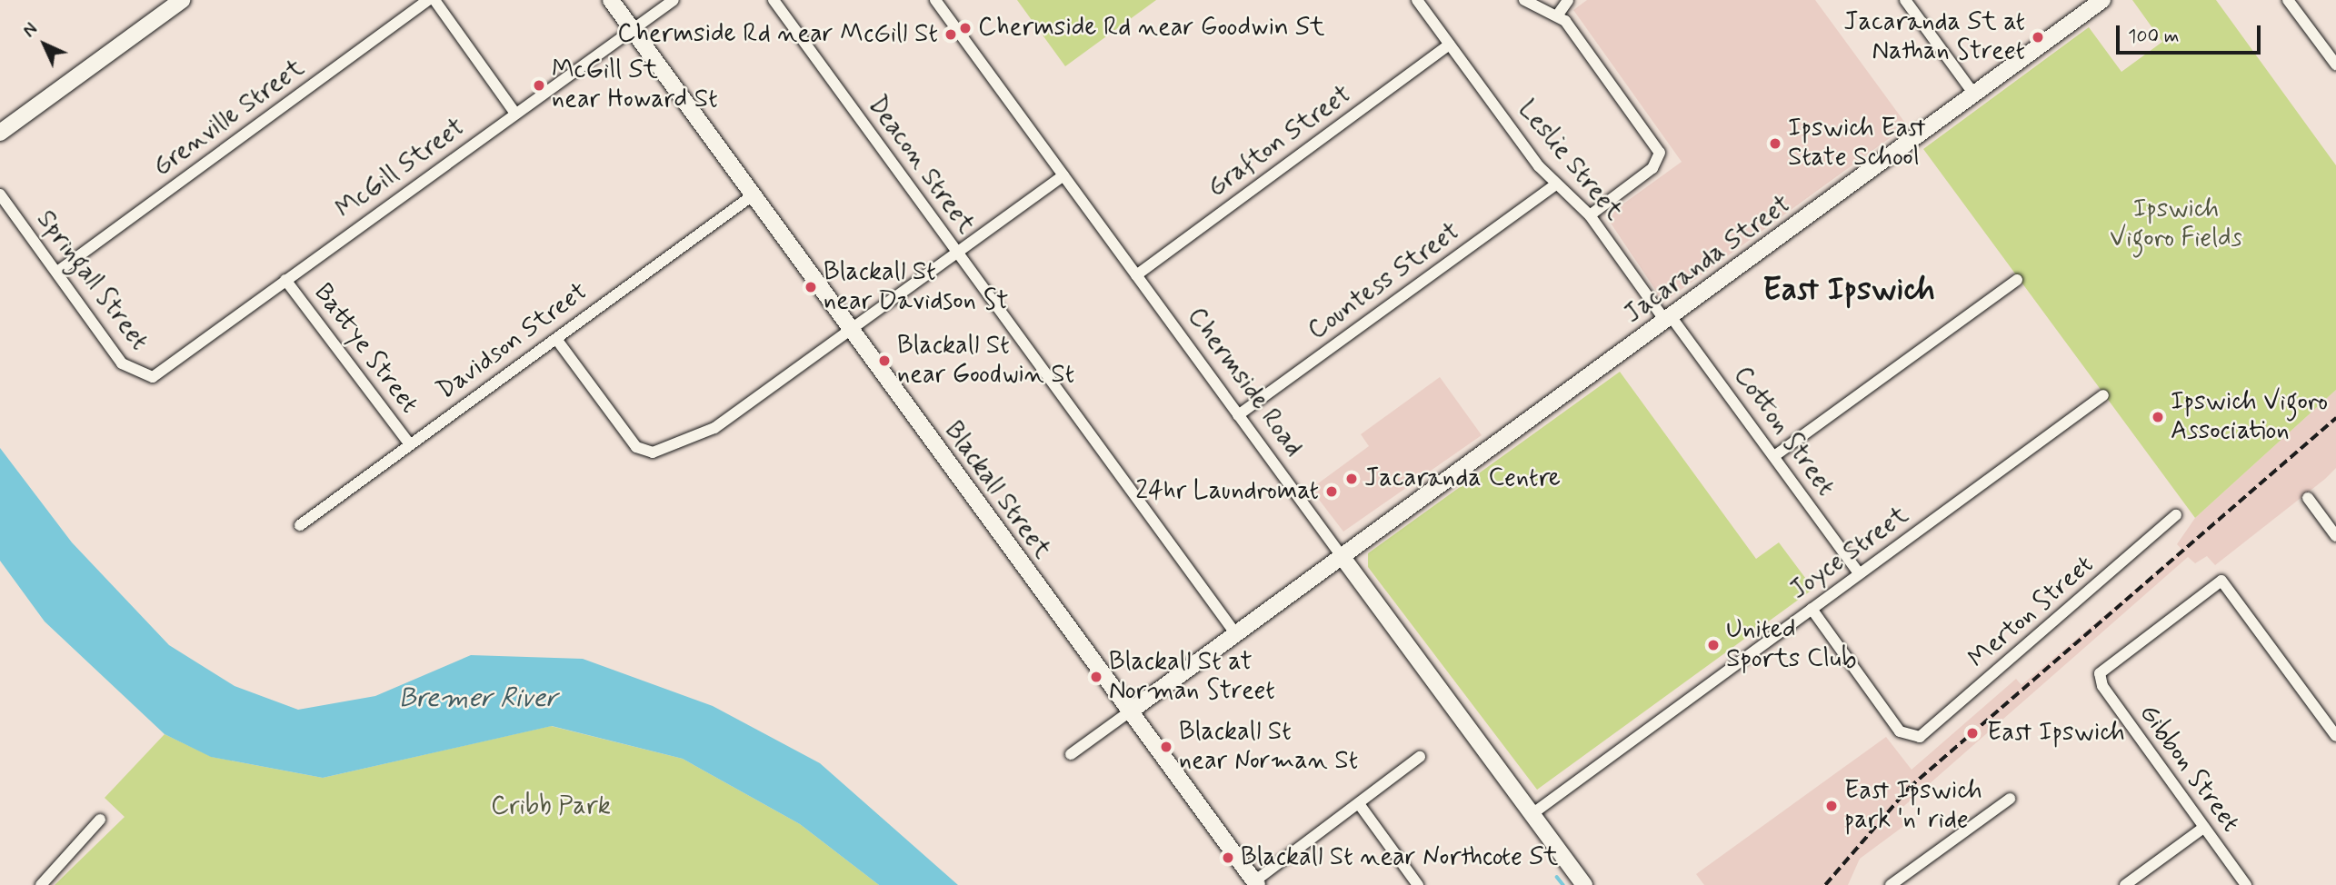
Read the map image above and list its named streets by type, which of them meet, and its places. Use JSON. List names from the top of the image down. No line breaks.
{"streets":{"street":["Grenville Street","Grafton Street","Leslie Street","Deacon Street","McGill Street","Jacaranda Street","Springall Street","Countess Street","Davidson Street","Battye Street","Chermside Road","Cotton Street","Blackall Street","Joyce Street","Merton Street","Gibbon Street"]},"crossings":[["Grenville Street","Springall Street"],["Grafton Street","Leslie Street"],["Grafton Street","Chermside Road"],["Leslie Street","Jacaranda Street"],["Leslie Street","Countess Street"],["Leslie Street","Cotton Street"],["Deacon Street","Jacaranda Street"],["McGill Street","Springall Street"],["McGill Street","Battye Street"],["McGill Street","Blackall Street"],["Jacaranda Street","Chermside Road"],["Jacaranda Street","Cotton Street"],["Jacaranda Street","Blackall Street"],["Countess Street","Chermside Road"],["Davidson Street","Battye Street"],["Davidson Street","Blackall Street"],["Chermside Road","Joyce Street"],["Cotton Street","Joyce Street"],["Joyce Street","Merton Street"]],"districts":["East Ipswich"],"water":["Bremer River"],"parks":["Ipswich Vigoro Fields","Cribb Park"],"places":["Chermside Rd near Goodwin St","Chermside Rd near McGill St","Jacaranda St at Nathan Street","McGill St near Howard St","Ipswich East State School","Blackall St near Davidson St","Blackall St near Goodwin St","Ipswich Vigoro Association","Jacaranda Centre","24hr Laundromat","United Sports Club","Blackall St at Norman Street","East Ipswich","Blackall St near Norman St","East Ipswich park 'n' ride","Blackall St near Northcote St"],"scale_bar":"100 m","north":"top left"}
